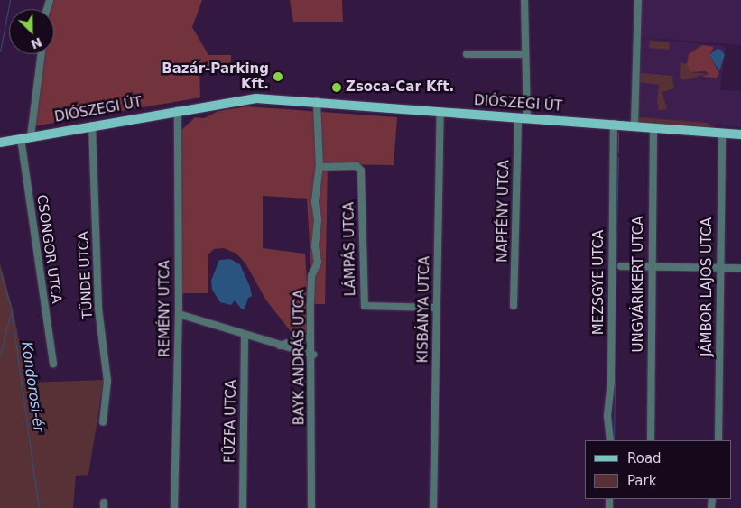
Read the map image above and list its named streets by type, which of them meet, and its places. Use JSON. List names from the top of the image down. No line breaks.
{"streets":{"main road":["DIÓSZEGI ÚT"],"street":["NAPFÉNY UTCA","CSONGOR UTCA","LÁMPÁS UTCA","TÜNDE UTCA","MEZSGYE UTCA","UNGVÁRIKERT UTCA","JÁMBOR LAJOS UTCA","REMÉNY UTCA","KISBÁNYA UTCA","BAYK ANDRÁS UTCA","FŰZFA UTCA"]},"crossings":[["DIÓSZEGI ÚT","NAPFÉNY UTCA"],["DIÓSZEGI ÚT","CSONGOR UTCA"],["DIÓSZEGI ÚT","TÜNDE UTCA"],["DIÓSZEGI ÚT","MEZSGYE UTCA"],["DIÓSZEGI ÚT","UNGVÁRIKERT UTCA"],["DIÓSZEGI ÚT","JÁMBOR LAJOS UTCA"],["DIÓSZEGI ÚT","REMÉNY UTCA"],["DIÓSZEGI ÚT","KISBÁNYA UTCA"],["DIÓSZEGI ÚT","BAYK ANDRÁS UTCA"],["LÁMPÁS UTCA","KISBÁNYA UTCA"],["LÁMPÁS UTCA","BAYK ANDRÁS UTCA"]],"water":["Kondorosi-ér"],"places":["Bazár-Parking Kft.","Zsoca-Car Kft."],"legend":["Road","Park"],"north":"bottom right"}
